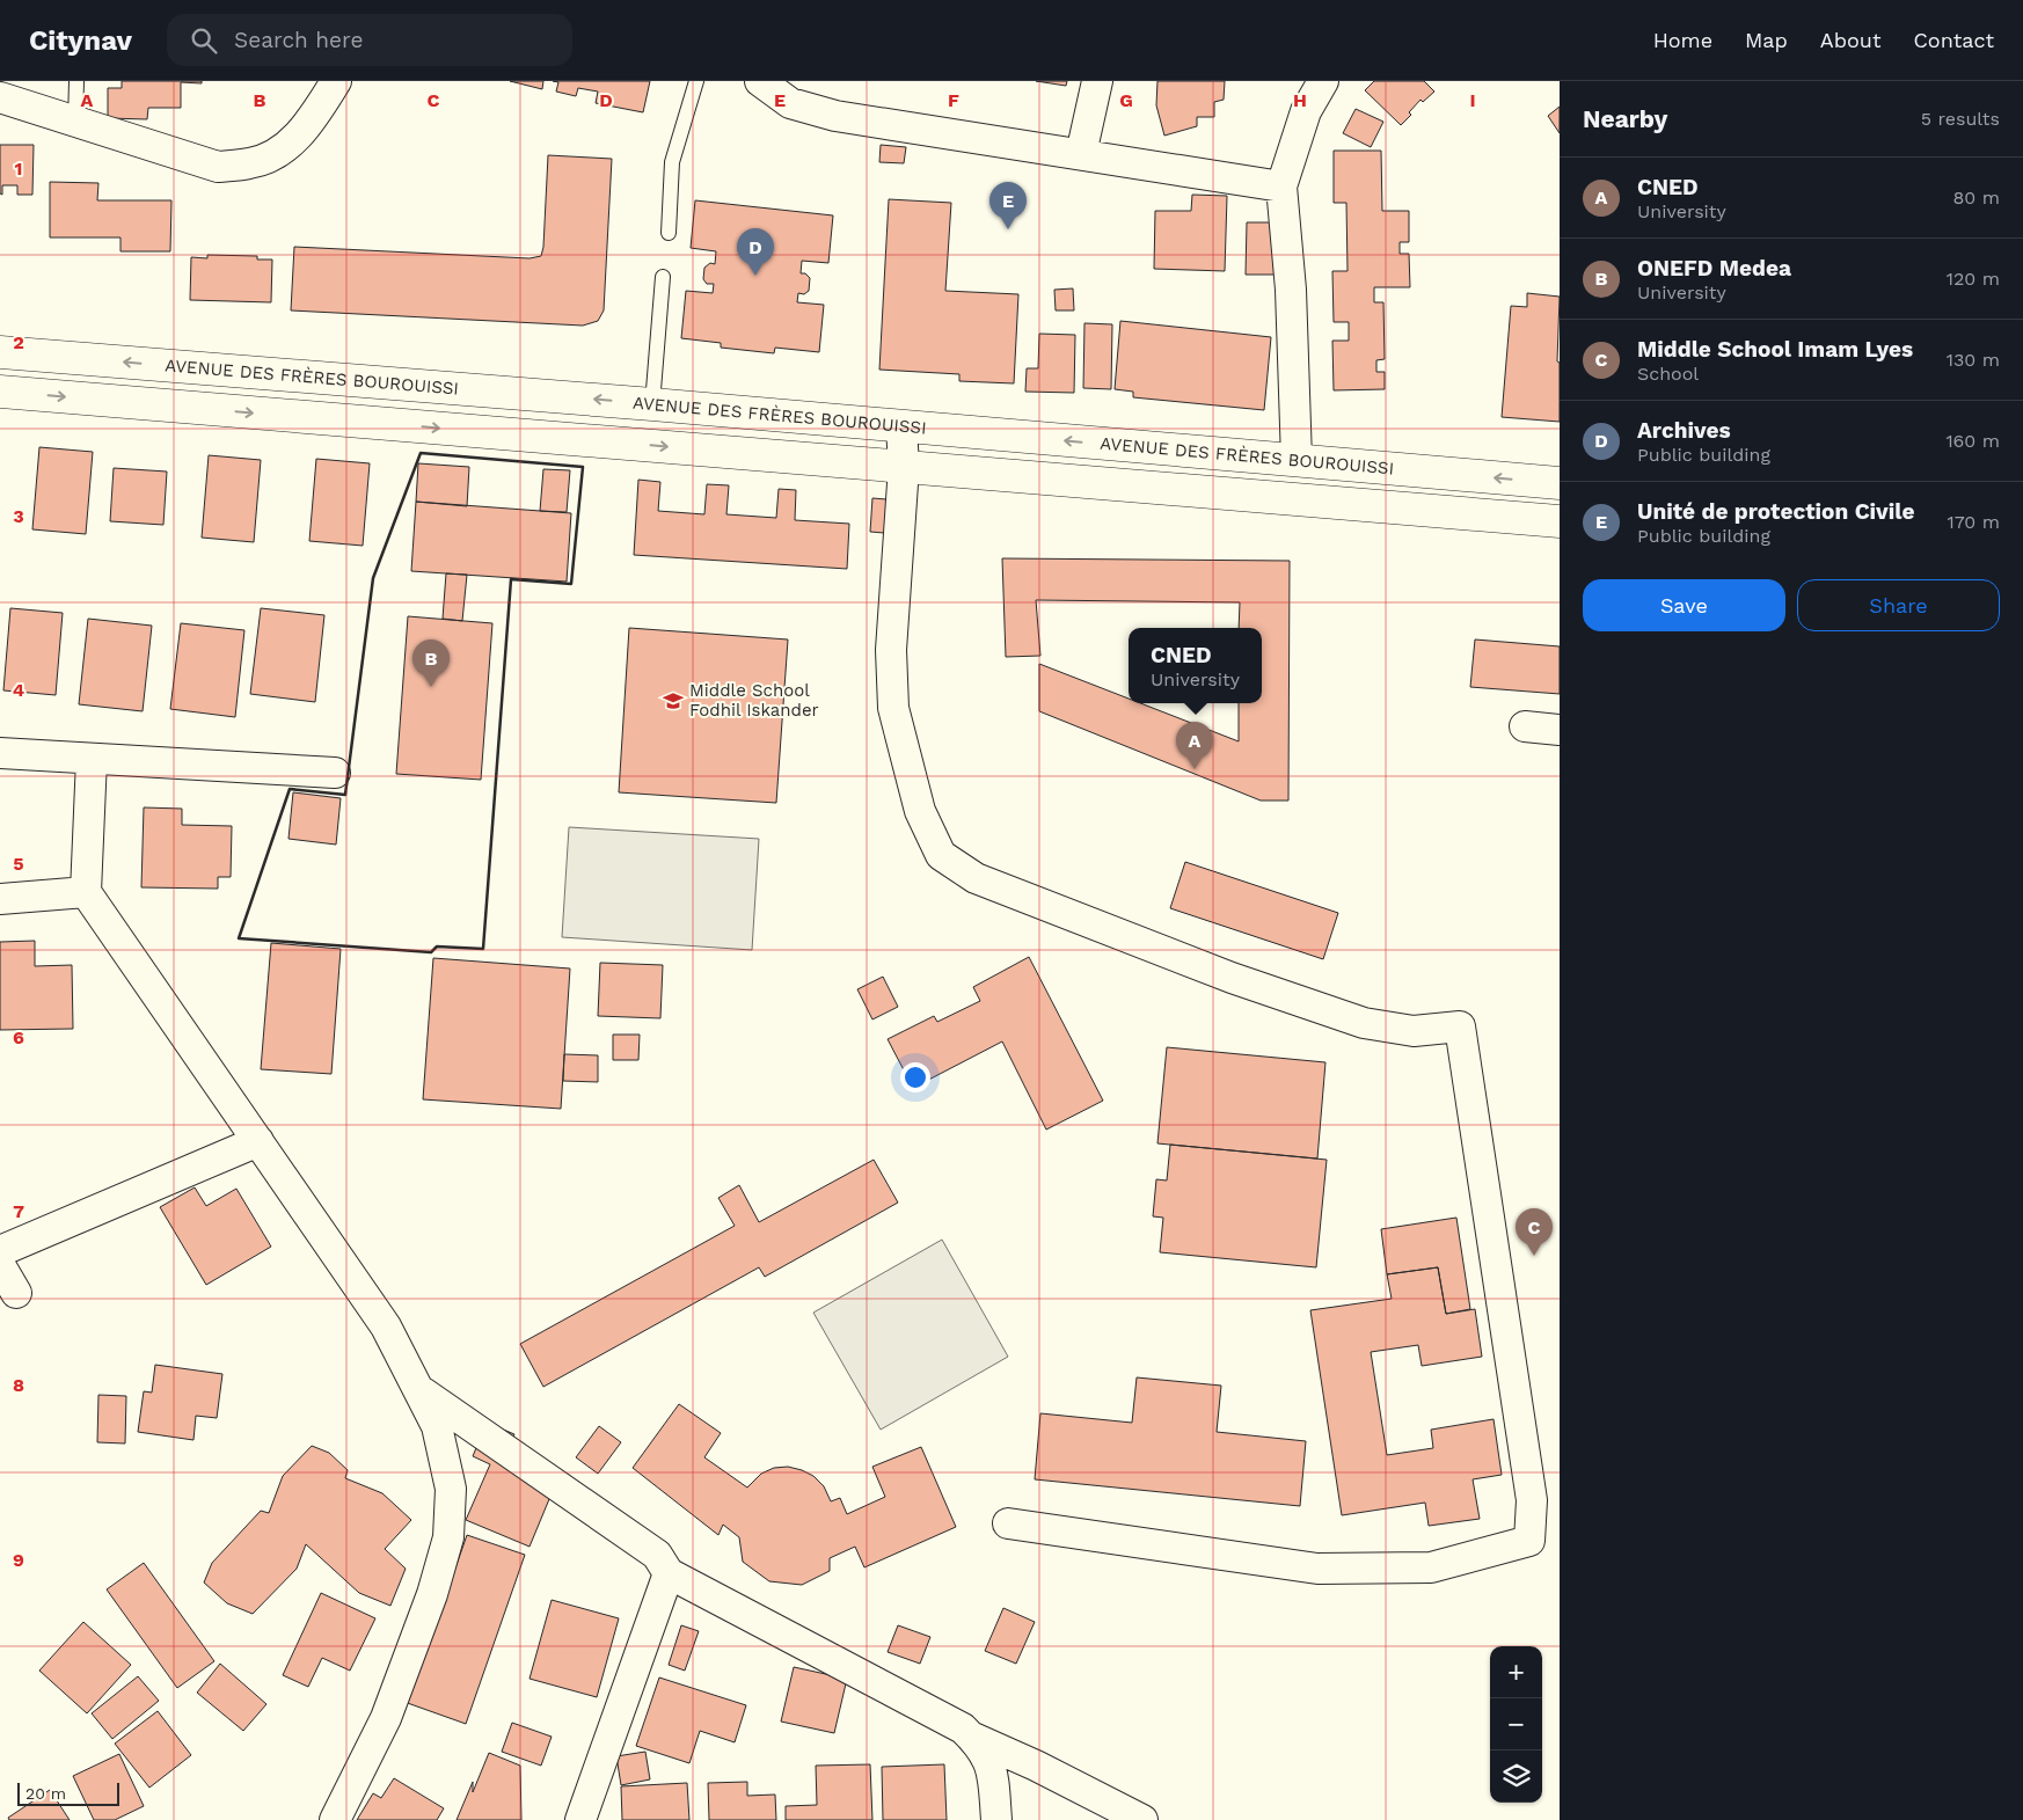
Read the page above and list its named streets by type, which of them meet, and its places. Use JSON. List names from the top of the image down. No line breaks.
{"streets":{"main road":["AVENUE DES FRÈRES BOUROUISSI"]},"places":{"school or university":["Middle School Fodhil Iskander"]},"scale_bar":"20 m","page":{"header":"Citynav","search":"Search here","nav":["Home","Map","About","Contact"],"heading":["Nearby","5 results"],"list":[{"mark":"A","name":"CNED","note":"University","value":"80 m"},{"mark":"B","name":"ONEFD Medea","note":"University","value":"120 m"},{"mark":"C","name":"Middle School Imam Lyes","note":"School","value":"130 m"},{"mark":"D","name":"Archives","note":"Public building","value":"160 m"},{"mark":"E","name":"Unité de protection Civile","note":"Public building","value":"170 m"}],"pins":["E","D","B","A","C"],"buttons":["Save","Share"],"popup":["CNED","University"],"map_buttons":["+","−"],"scale":"20 m"},"grid":{"columns":["A","B","C","D","E","F","G","H","I"],"rows":["1","2","3","4","5","6","7","8","9"]}}
